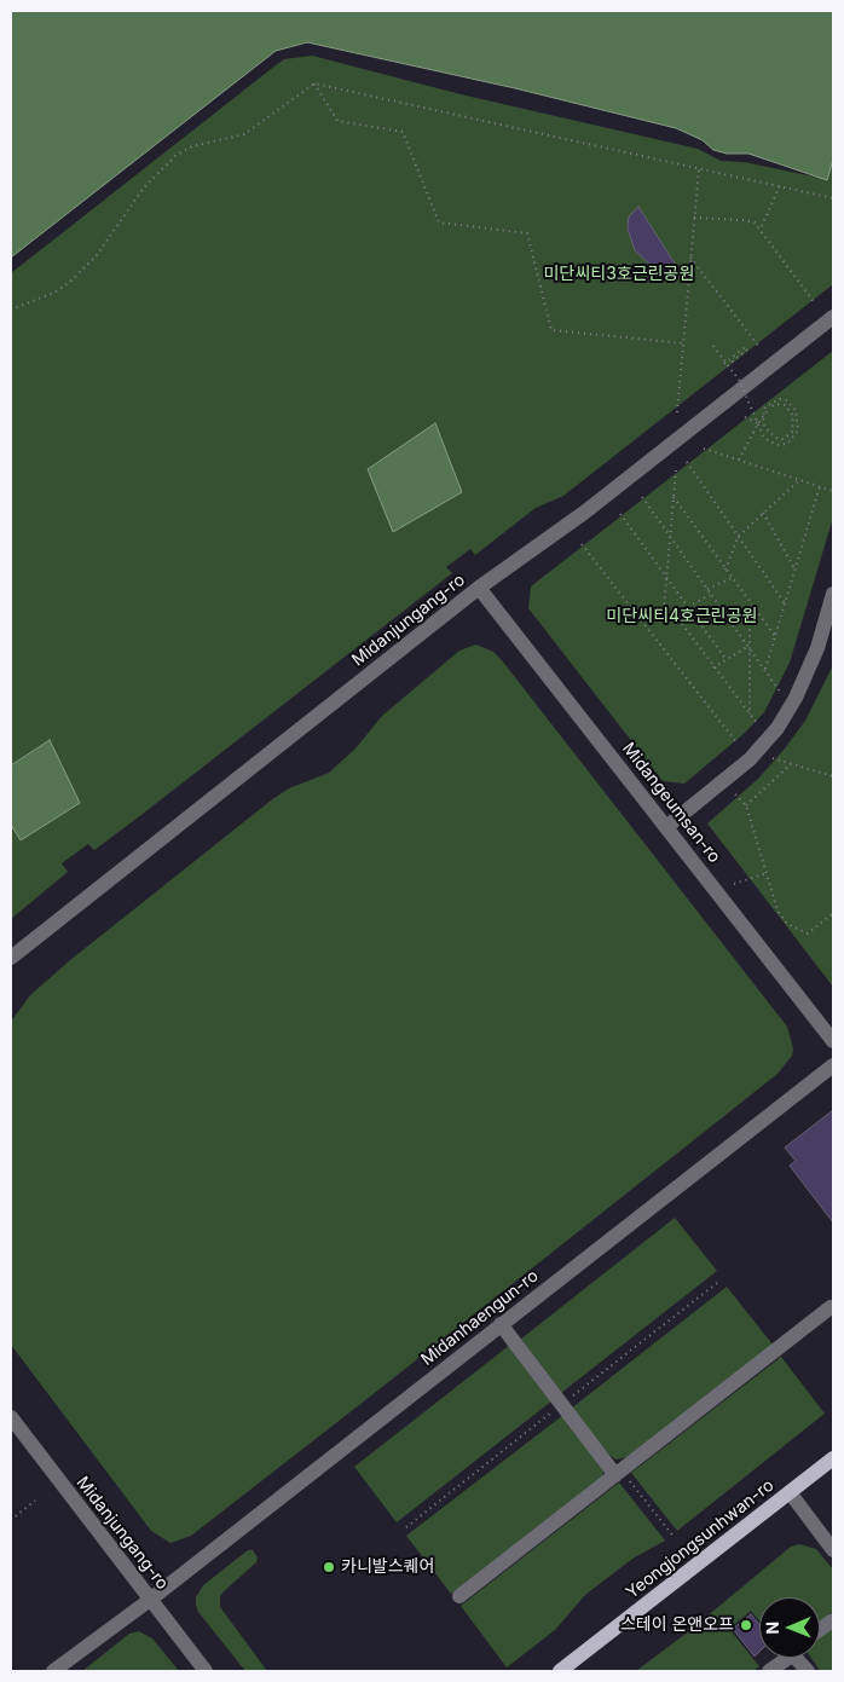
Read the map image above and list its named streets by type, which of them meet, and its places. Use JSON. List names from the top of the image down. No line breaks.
{"streets":{"main road":["Yeongjongsunhwan-ro"],"street":["Midanjungang-ro","Midangeumsan-ro","Midanhaengun-ro"]},"crossings":[["Midanjungang-ro","Midangeumsan-ro"],["Midanjungang-ro","Midanhaengun-ro"]],"parks":["미단씨티3호근린공원","미단씨티4호근린공원"],"places":["카니발스퀘어","스테이 온앤오프"],"north":"left"}
